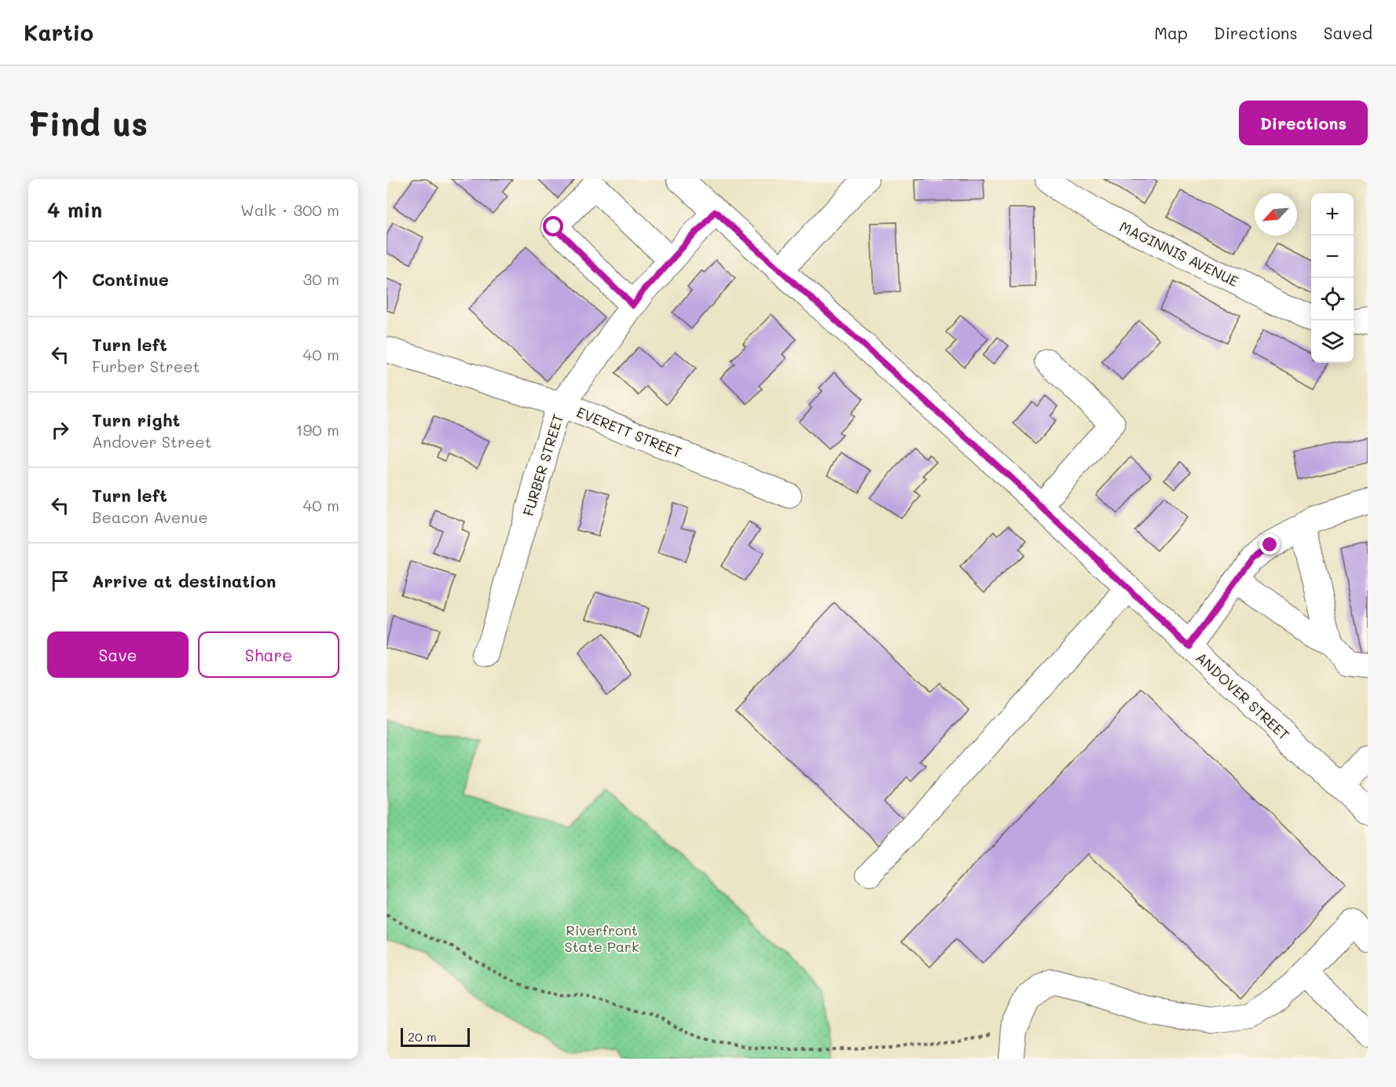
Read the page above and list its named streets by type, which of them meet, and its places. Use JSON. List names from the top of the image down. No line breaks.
{"streets":{"main road":["ANDOVER STREET"],"street":["MAGINNIS AVENUE","EVERETT STREET","FURBER STREET"]},"crossings":[["EVERETT STREET","FURBER STREET"],["FURBER STREET","ANDOVER STREET"]],"parks":["Riverfront State Park"],"scale_bar":"20 m","north":"bottom left","page":{"header":"Kartio","nav":["Map","Directions","Saved"],"buttons":["Directions",["Save","Share"]],"title":"Find us","heading":["4 min","Walk · 300 m"],"map_buttons":["+","−"],"list":[["Continue","30 m"],["Turn left","Furber Street","40 m"],["Turn right","Andover Street","190 m"],["Turn left","Beacon Avenue","40 m"],"Arrive at destination"],"scale":"20 m"}}
